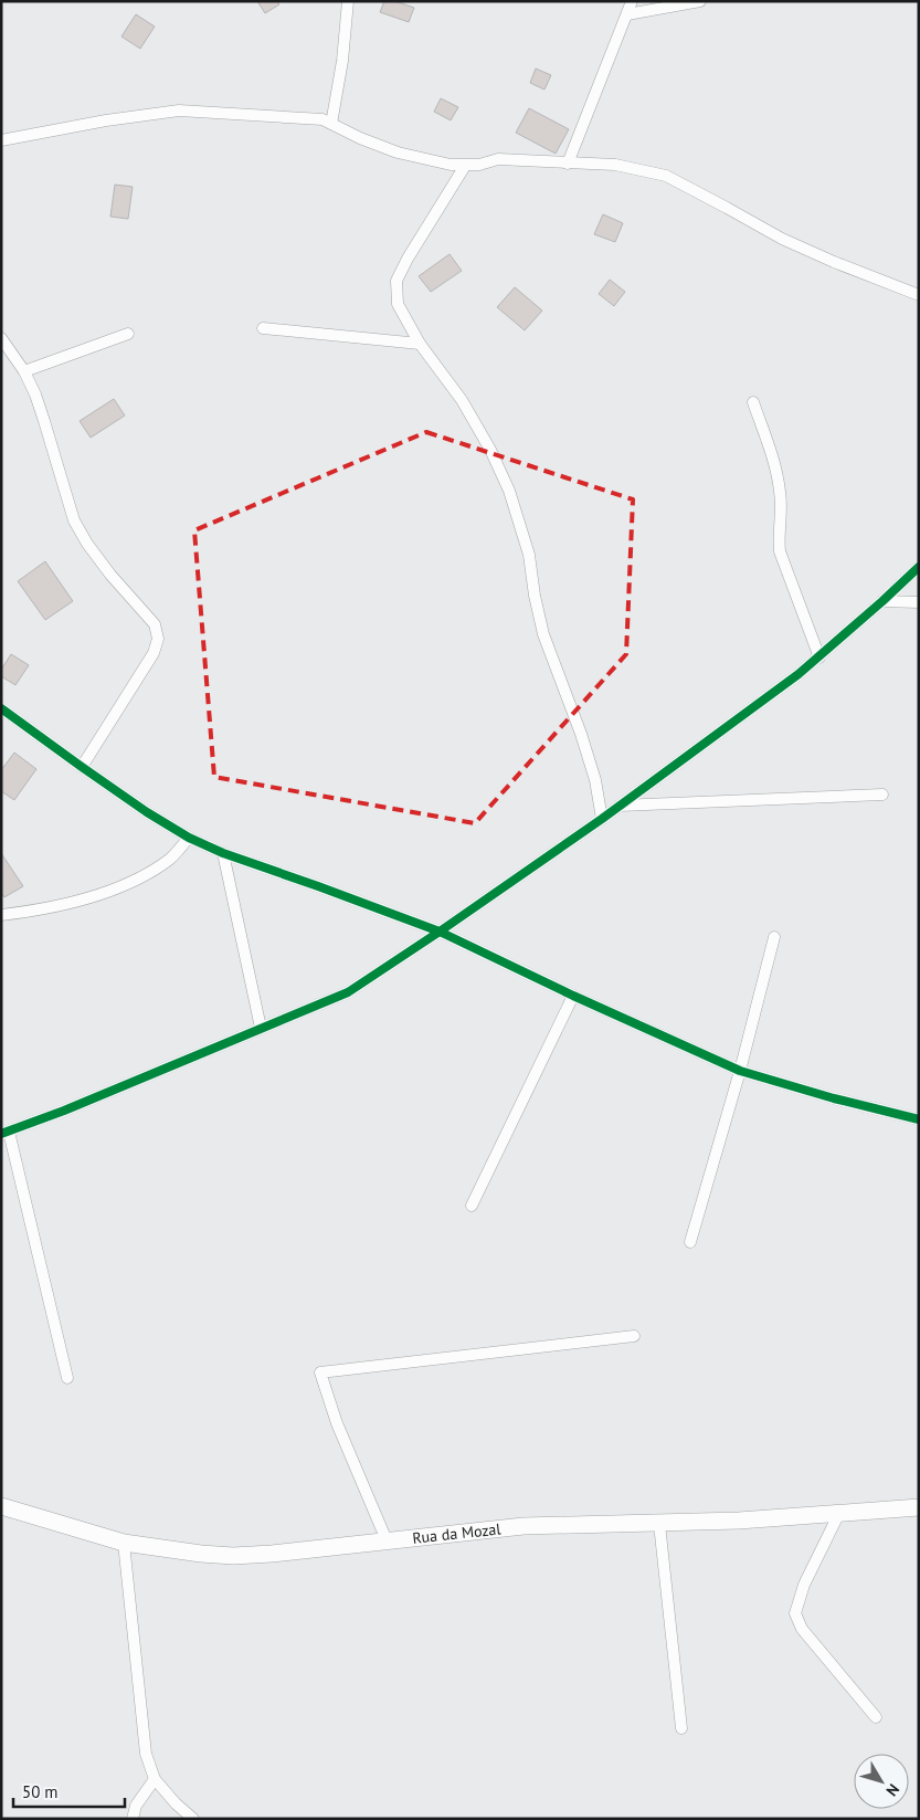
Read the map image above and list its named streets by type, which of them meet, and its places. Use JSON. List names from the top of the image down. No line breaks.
{"streets":{"main road":["Rua da Mozal"]},"scale_bar":"50 m","north":"bottom right"}
